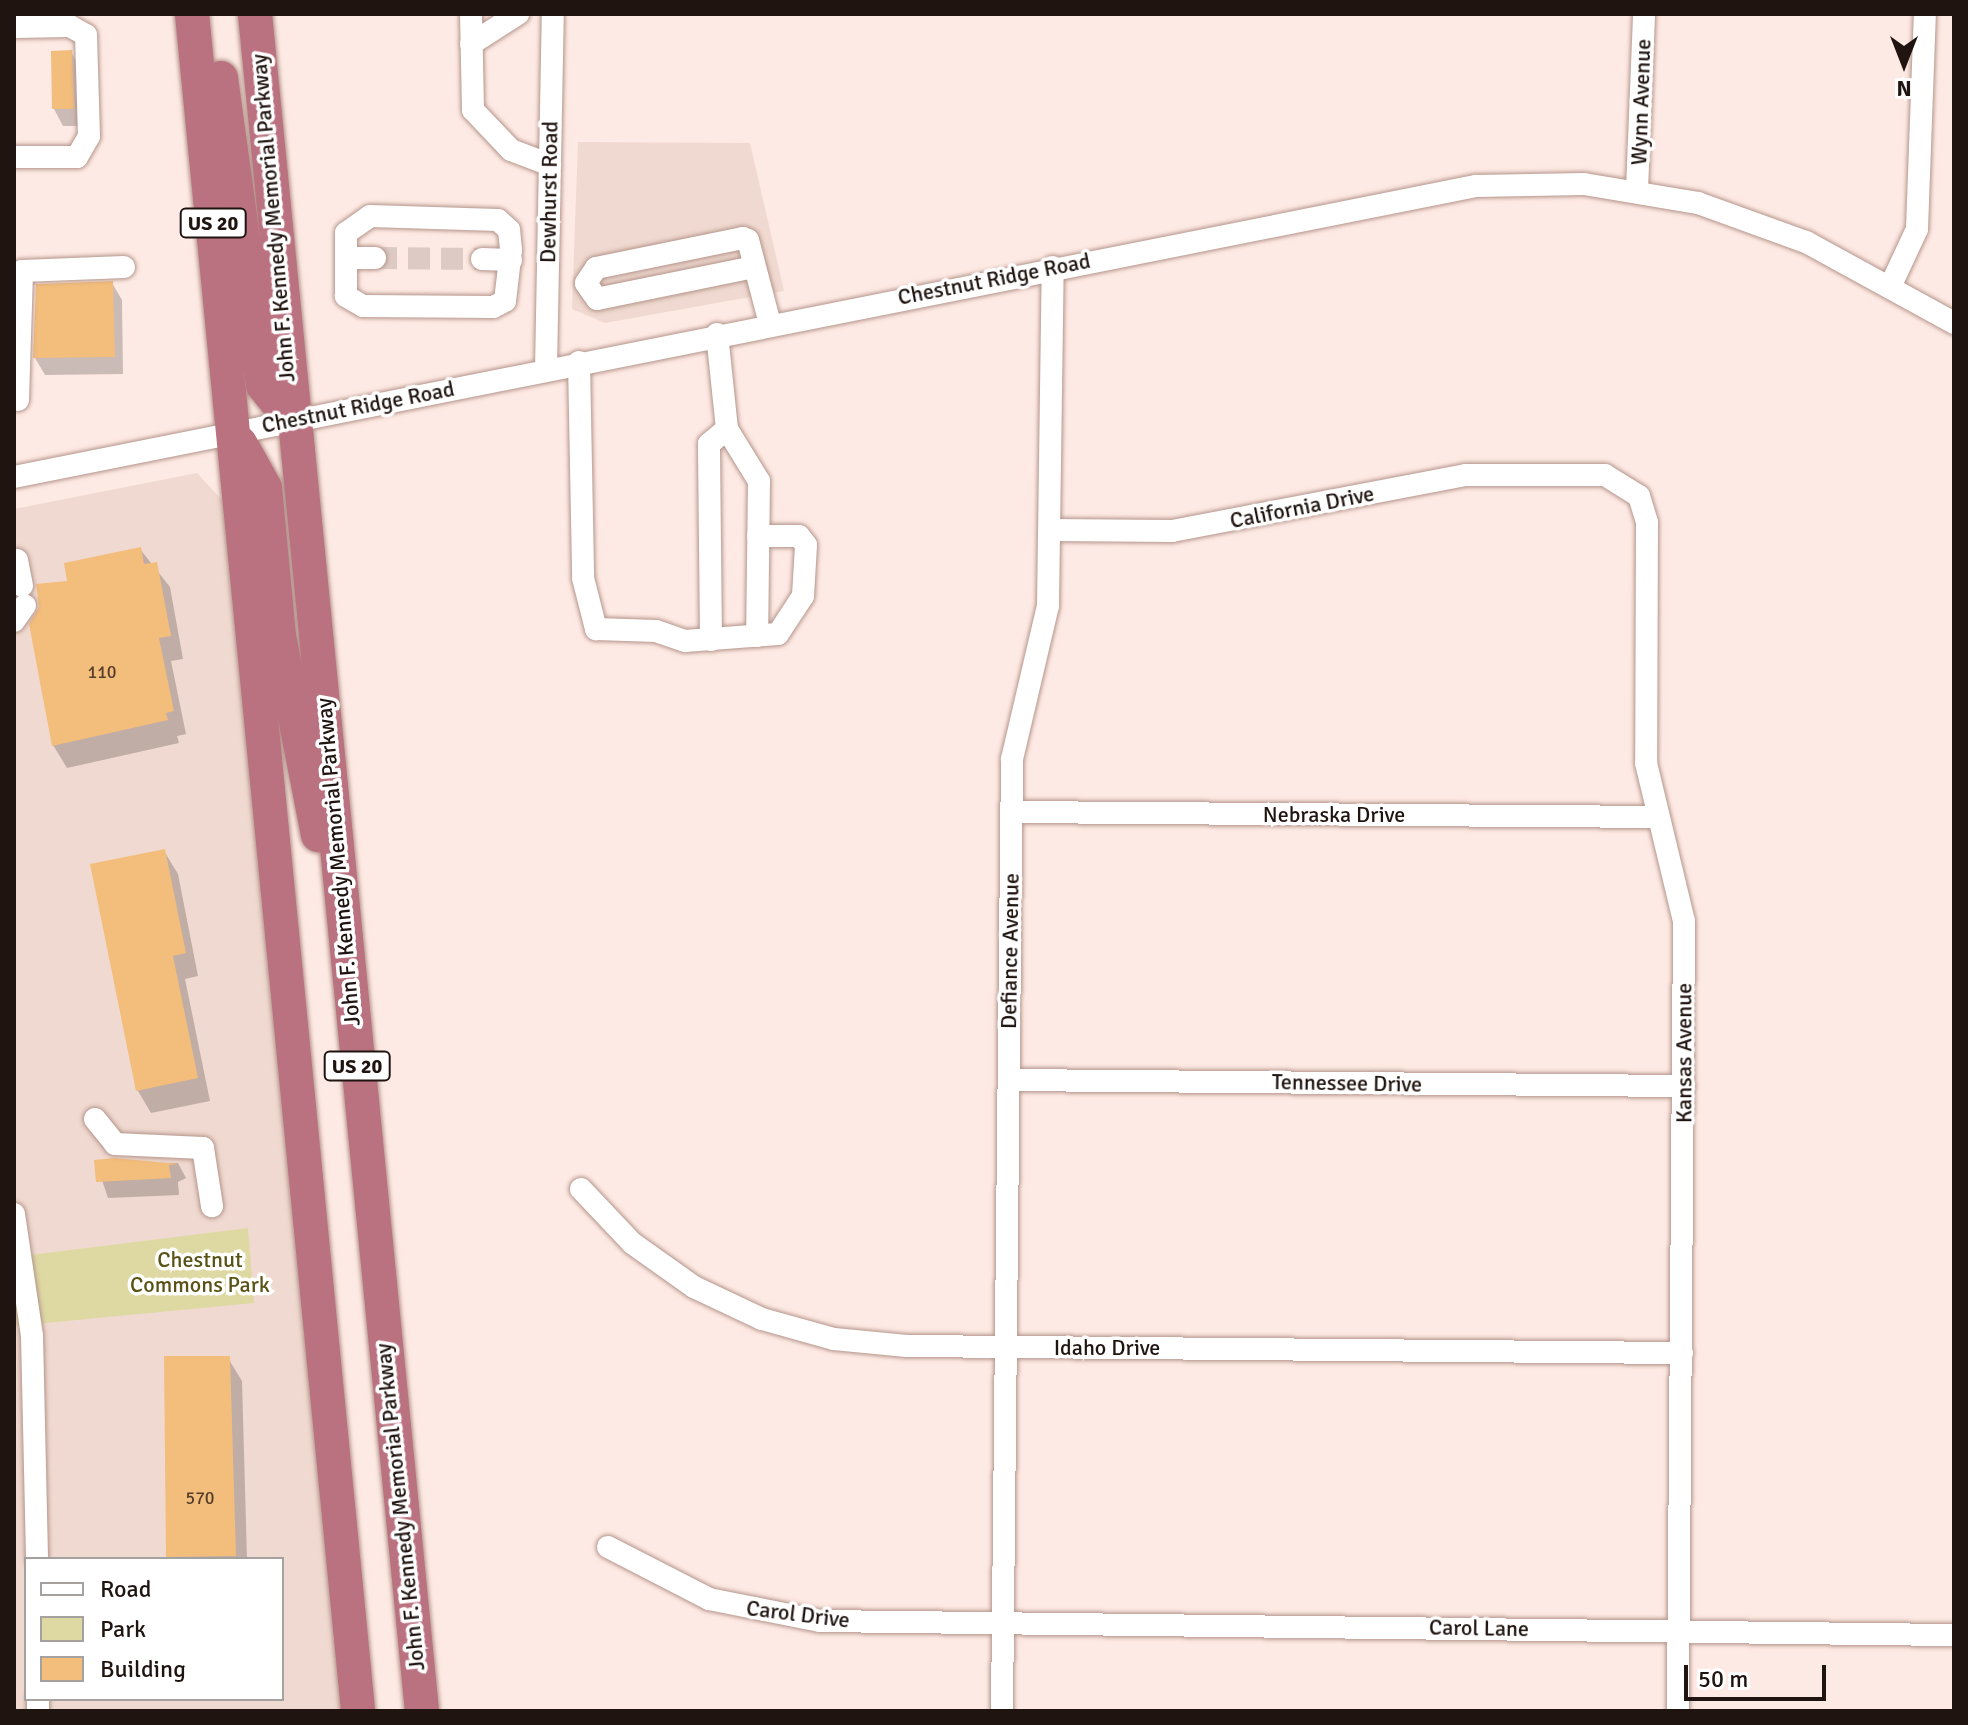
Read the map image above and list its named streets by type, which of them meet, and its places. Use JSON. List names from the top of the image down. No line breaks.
{"streets":{"highway":["John F. Kennedy Memorial Parkway","US 20"],"street":["Wynn Avenue","Dewhurst Road","Chestnut Ridge Road","California Drive","Nebraska Drive","Defiance Avenue","Kansas Avenue","Tennessee Drive","Idaho Drive","Carol Drive","Carol Lane"]},"crossings":[["Wynn Avenue","Chestnut Ridge Road"],["Dewhurst Road","Chestnut Ridge Road"],["John F. Kennedy Memorial Parkway","Chestnut Ridge Road"],["US 20","Chestnut Ridge Road"],["Chestnut Ridge Road","Defiance Avenue"],["California Drive","Defiance Avenue"],["California Drive","Kansas Avenue"],["Nebraska Drive","Defiance Avenue"],["Nebraska Drive","Kansas Avenue"],["Defiance Avenue","Tennessee Drive"],["Defiance Avenue","Idaho Drive"],["Defiance Avenue","Carol Drive"],["Defiance Avenue","Carol Lane"],["Kansas Avenue","Tennessee Drive"],["Kansas Avenue","Idaho Drive"],["Kansas Avenue","Carol Lane"],["Carol Drive","Carol Lane"]],"parks":["Chestnut Commons Park"],"house_numbers":["110","570"],"legend":["Road","Park","Building"],"scale_bar":"50 m","north":"bottom"}
